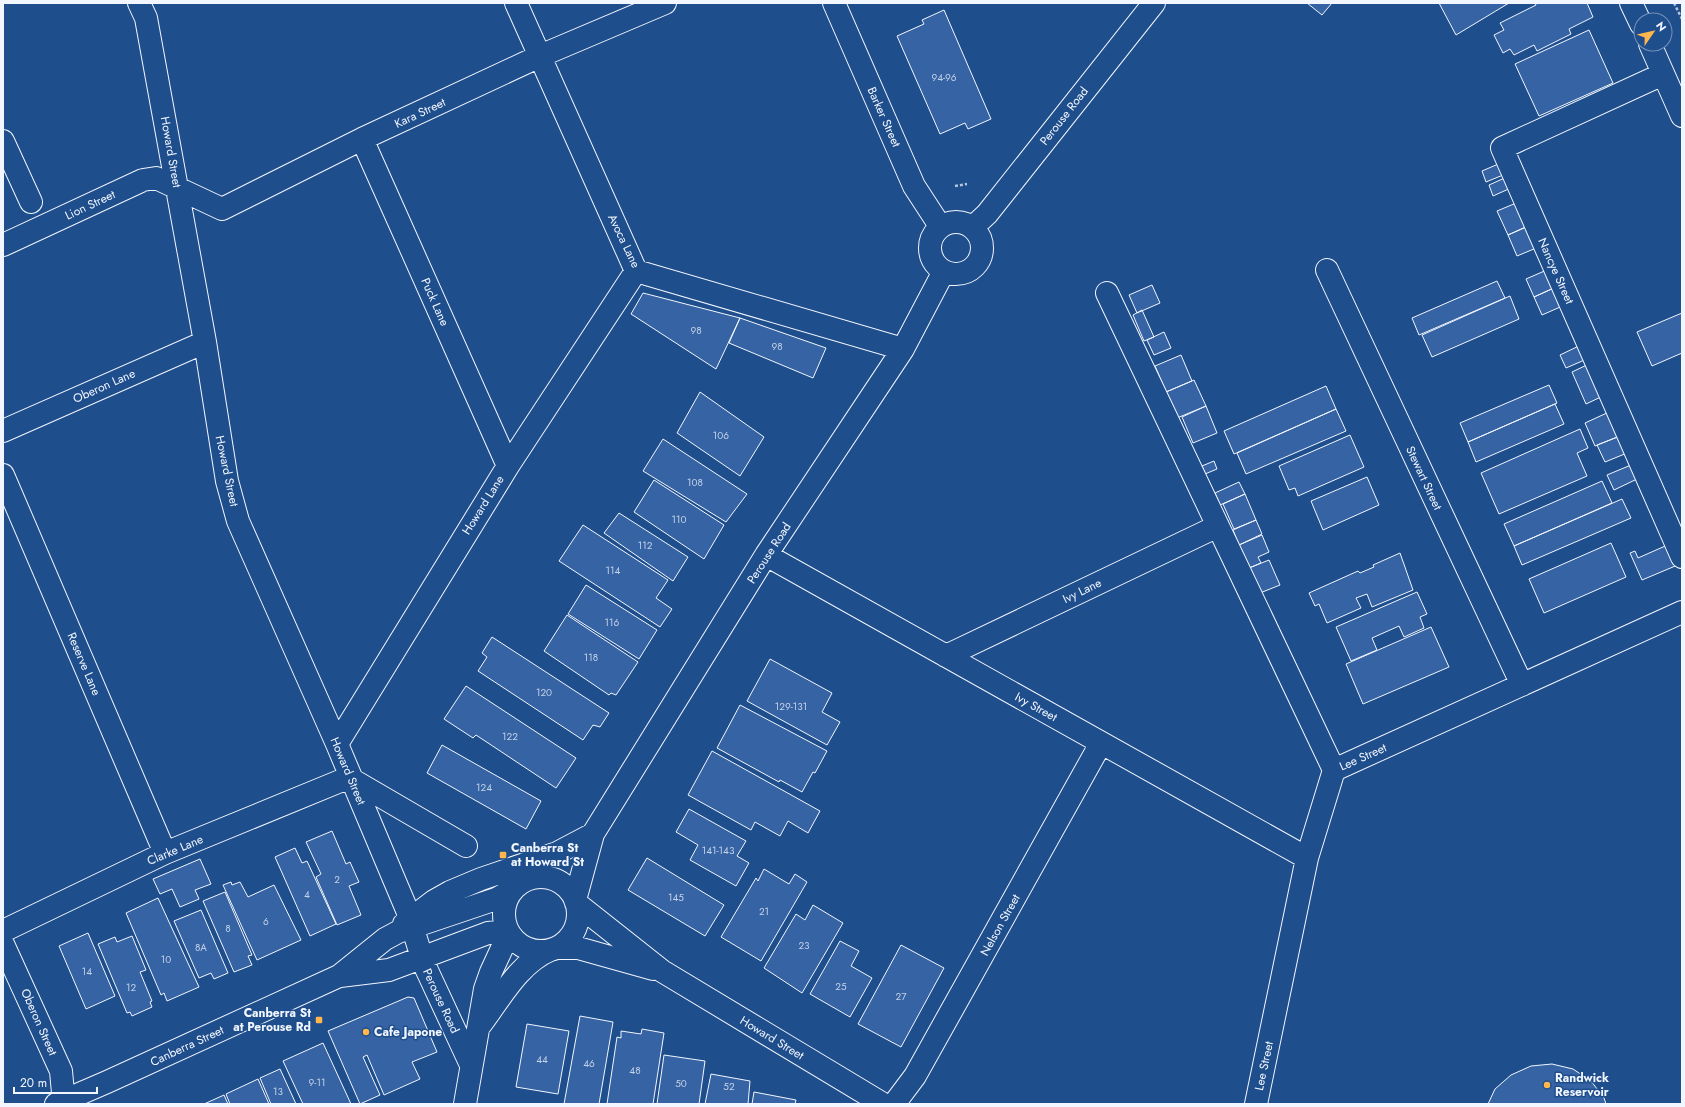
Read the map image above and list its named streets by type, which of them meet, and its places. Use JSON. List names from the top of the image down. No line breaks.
{"streets":{"street":["Kara Street","Perouse Road","Barker Street","Howard Street","Lion Street","Avoca Lane","Nancye Street","Puck Lane","Oberon Lane","Stewart Street","Howard Lane","Ivy Lane","Reserve Lane","Ivy Street","Lee Street","Clarke Lane","Nelson Street","Oberon Street","Canberra Street"]},"crossings":[["Kara Street","Howard Street"],["Kara Street","Lion Street"],["Kara Street","Avoca Lane"],["Kara Street","Puck Lane"],["Perouse Road","Barker Street"],["Perouse Road","Howard Street"],["Perouse Road","Avoca Lane"],["Perouse Road","Ivy Street"],["Perouse Road","Canberra Street"],["Howard Street","Lion Street"],["Howard Street","Oberon Lane"],["Howard Street","Howard Lane"],["Howard Street","Clarke Lane"],["Howard Street","Canberra Street"],["Avoca Lane","Howard Lane"],["Puck Lane","Howard Lane"],["Stewart Street","Lee Street"],["Ivy Lane","Ivy Street"],["Reserve Lane","Clarke Lane"],["Ivy Street","Lee Street"],["Ivy Street","Nelson Street"],["Oberon Street","Canberra Street"]],"places":{"transit":["Canberra St at Howard St","Canberra St at Perouse Rd"],"other":["Cafe Japone","Randwick Reservoir"]},"house_numbers":["94-96","98","98","106","108","110","112","114","116","118","120","129-131","122","124","141-143","2","4","145","21","6","8","23","8A","10","14","25","12","27","44","46","48","9-11","50","52","13"],"scale_bar":"20 m","north":"top right"}
